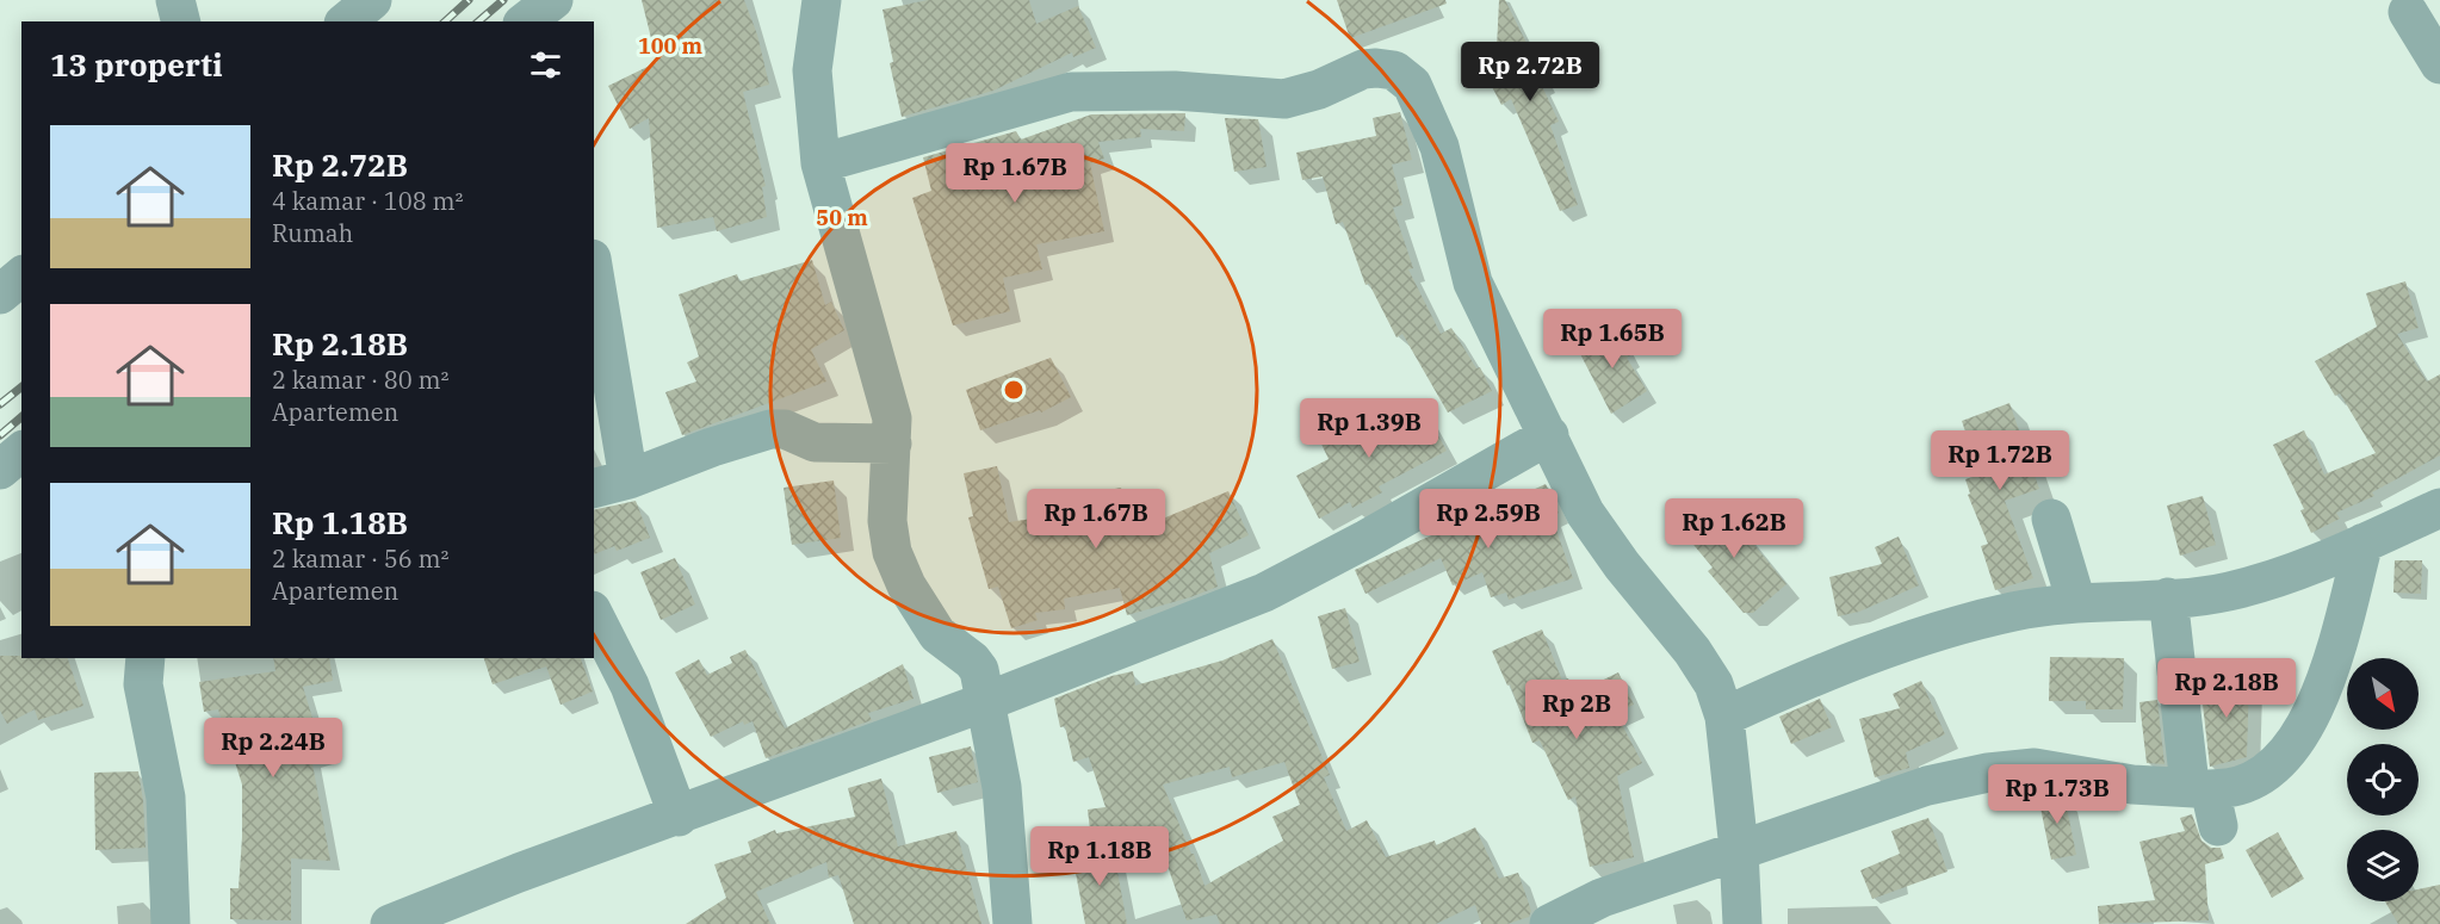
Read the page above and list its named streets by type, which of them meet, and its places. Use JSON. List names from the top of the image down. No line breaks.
{"north":"bottom right","page":{"heading":"13 properti","price":["Rp 2.72B","Rp 1.67B","Rp 1.65B","Rp 1.39B","Rp 1.72B","Rp 1.67B","Rp 2.59B","Rp 1.62B","Rp 2.18B","Rp 2B","Rp 2.24B","Rp 1.73B","Rp 1.18B"],"list":[{"name":"Rp 2.72B","note":"4 kamar · 108 m² · Rumah"},{"name":"Rp 2.18B","note":"2 kamar · 80 m² · Apartemen"},{"name":"Rp 1.18B","note":"2 kamar · 56 m² · Apartemen"}]},"rings":["100 m","50 m"]}
